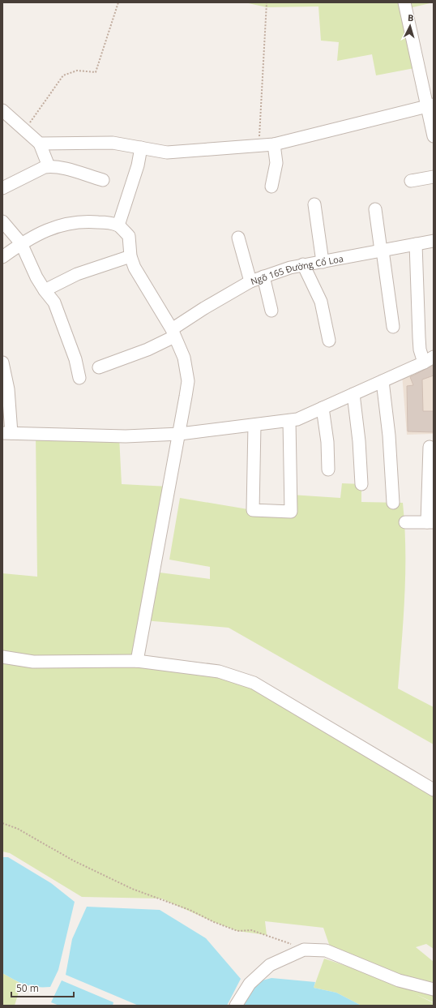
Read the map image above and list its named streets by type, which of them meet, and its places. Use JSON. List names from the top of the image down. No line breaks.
{"streets":{"street":["Ngõ 165 Đường Cổ Loa"]},"scale_bar":"50 m","north":"top"}
